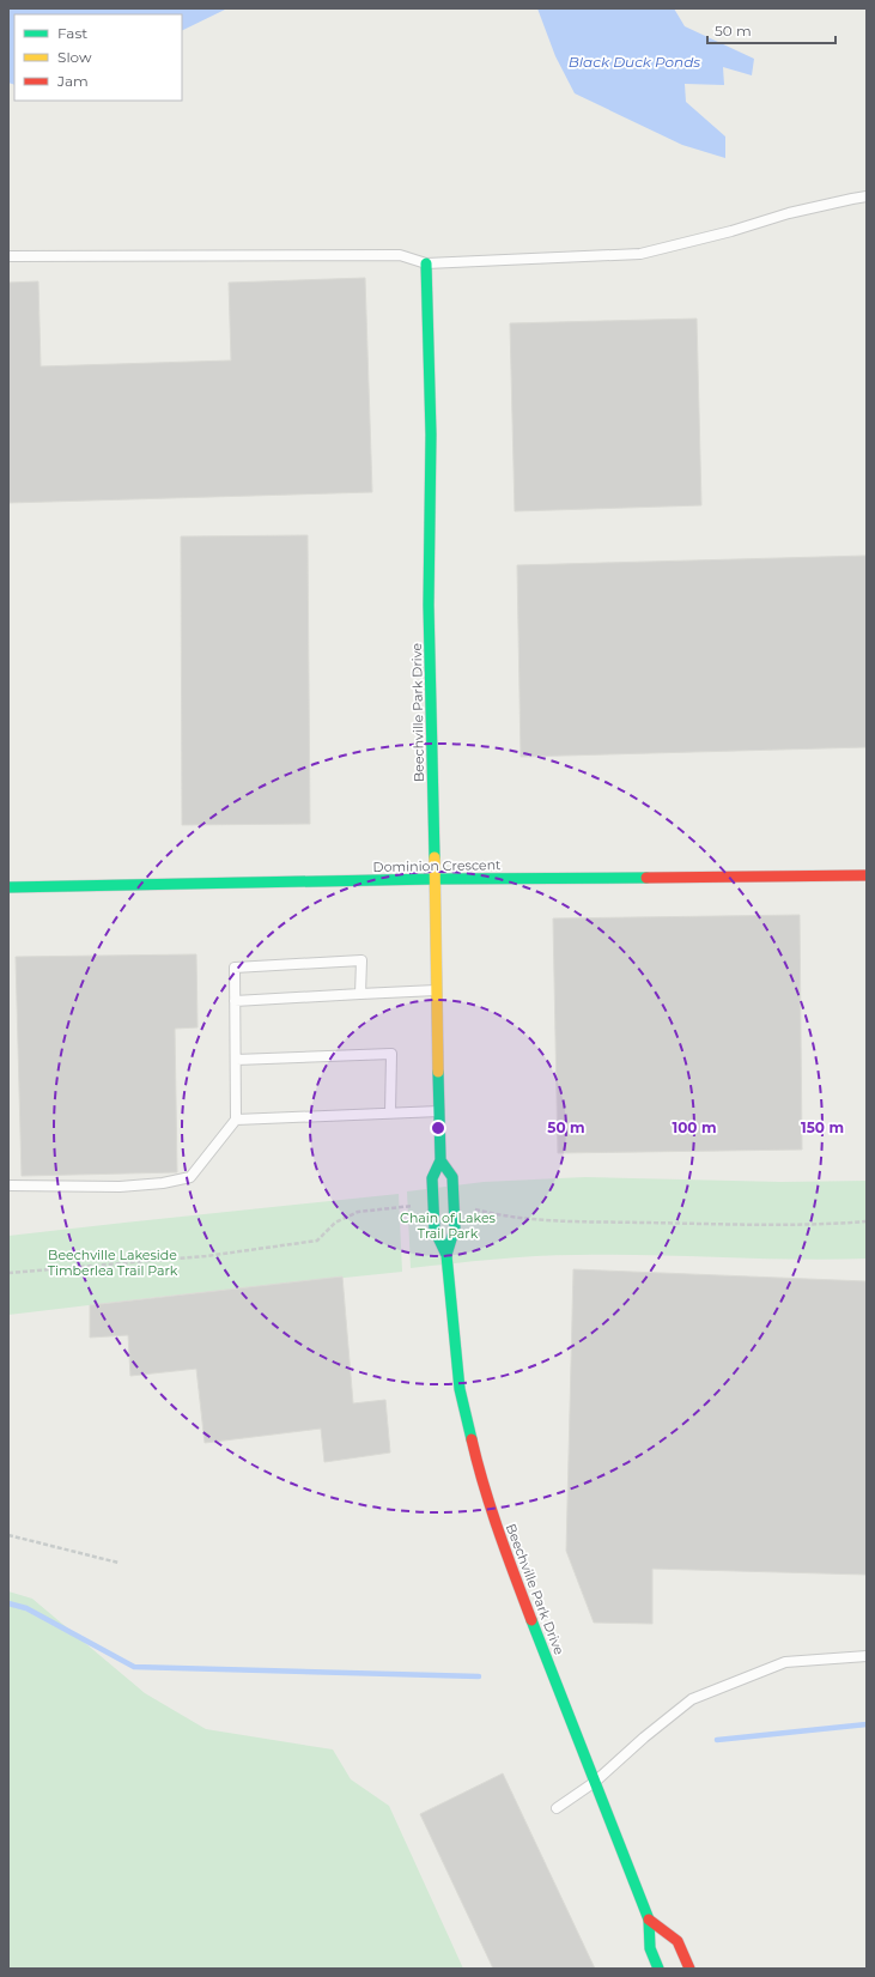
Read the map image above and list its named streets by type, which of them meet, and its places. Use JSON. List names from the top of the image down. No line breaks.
{"streets":{"street":["Beechville Park Drive","Dominion Crescent"]},"crossings":[["Beechville Park Drive","Dominion Crescent"]],"water":["Black Duck Ponds"],"parks":["Chain of Lakes Trail Park","Beechville Lakeside Timberlea Trail Park"],"legend":["Fast","Slow","Jam"],"scale_bar":"50 m","rings":["50 m","100 m","150 m"]}
